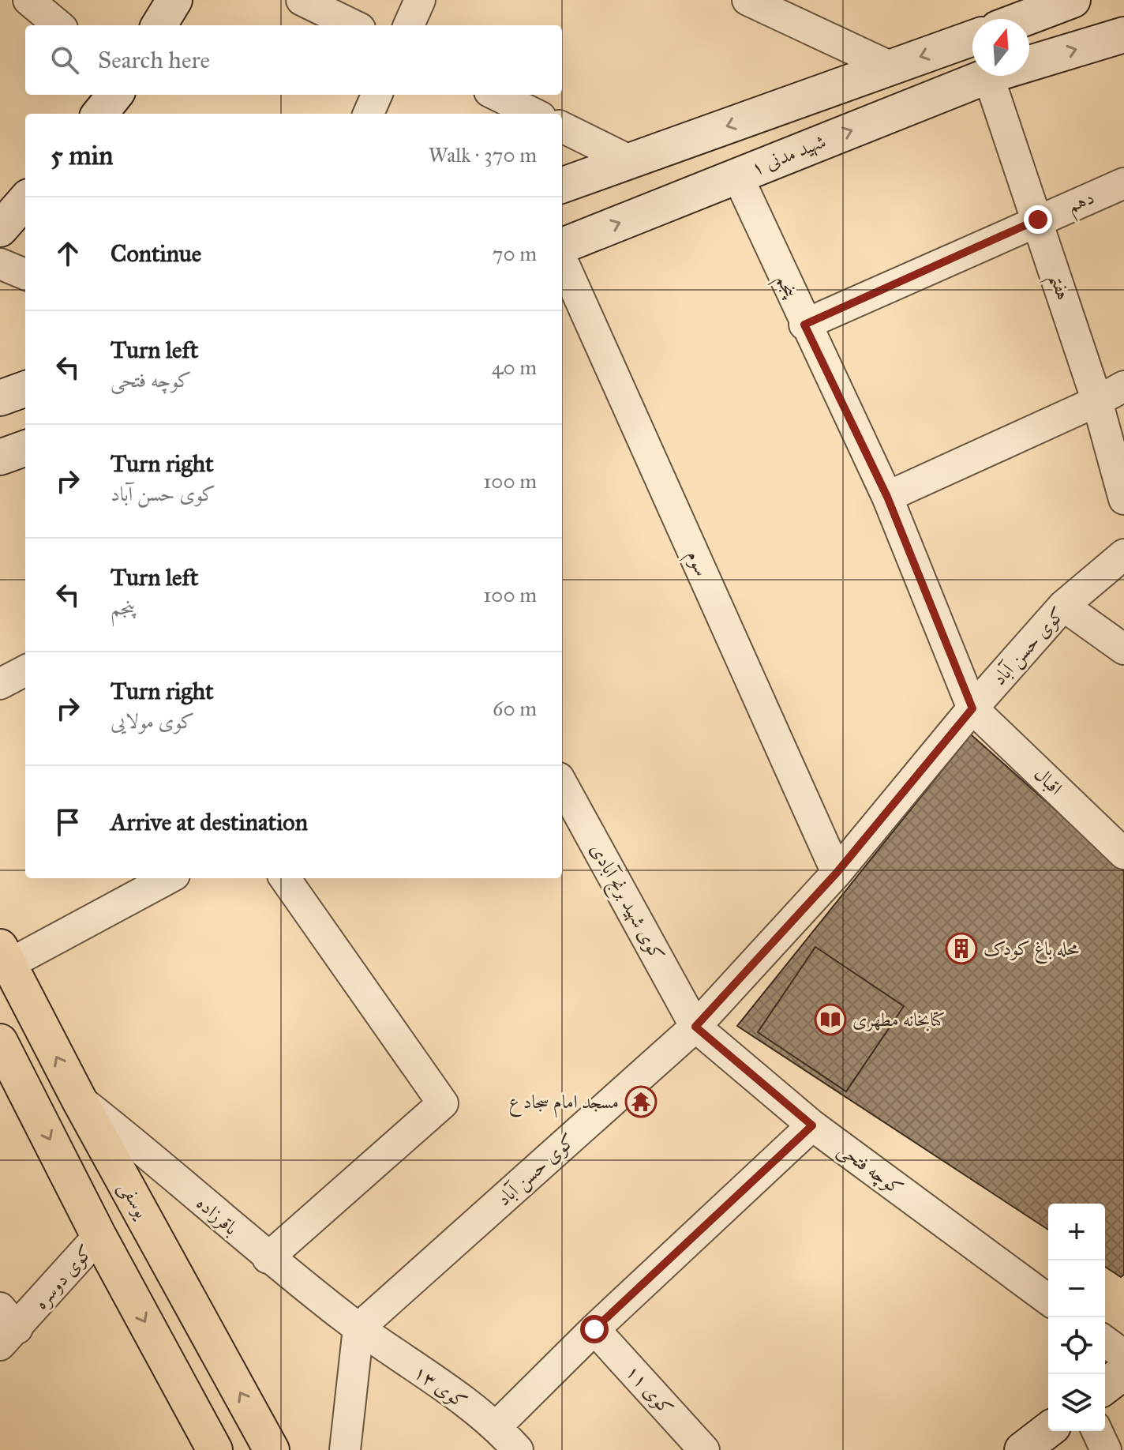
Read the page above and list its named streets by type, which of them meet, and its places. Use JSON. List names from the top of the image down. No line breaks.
{"streets":{"main road":["شهید مدنی ۱","یوسفی"],"street":["دهم","پنجم","هفتم","سوم","کوی حسن آباد","اقبال","کوی شهید برنج آبادی","کوچه فتحی","باقرزاده","کوی دوسره","کوی ۱۳","کوی ۱۱"]},"crossings":[["شهید مدنی ۱","پنجم"],["شهید مدنی ۱","هفتم"],["دهم","پنجم"],["دهم","هفتم"],["پنجم","کوی حسن آباد"],["پنجم","اقبال"],["سوم","کوی حسن آباد"],["کوی حسن آباد","اقبال"],["کوی حسن آباد","کوی شهید برنج آبادی"],["کوی حسن آباد","کوچه فتحی"],["کوی حسن آباد","باقرزاده"],["کوی حسن آباد","کوی ۱۳"],["کوی شهید برنج آبادی","کوچه فتحی"],["یوسفی","باقرزاده"],["باقرزاده","کوی ۱۳"]],"places":{"building":["محله باغ کودک"],"library":["کتابخانه مطهری"],"temple":["مسجد امام سجاد ع"]},"north":"top","page":{"search":"Search here","heading":["5 min","Walk · 370 m"],"list":[["Continue","70 m"],["Turn left","کوچه فتحی","40 m"],["Turn right","کوی حسن آباد","100 m"],["Turn left","پنجم","100 m"],["Turn right","کوی مولایی","60 m"],"Arrive at destination"],"map_buttons":["+","−"]}}
